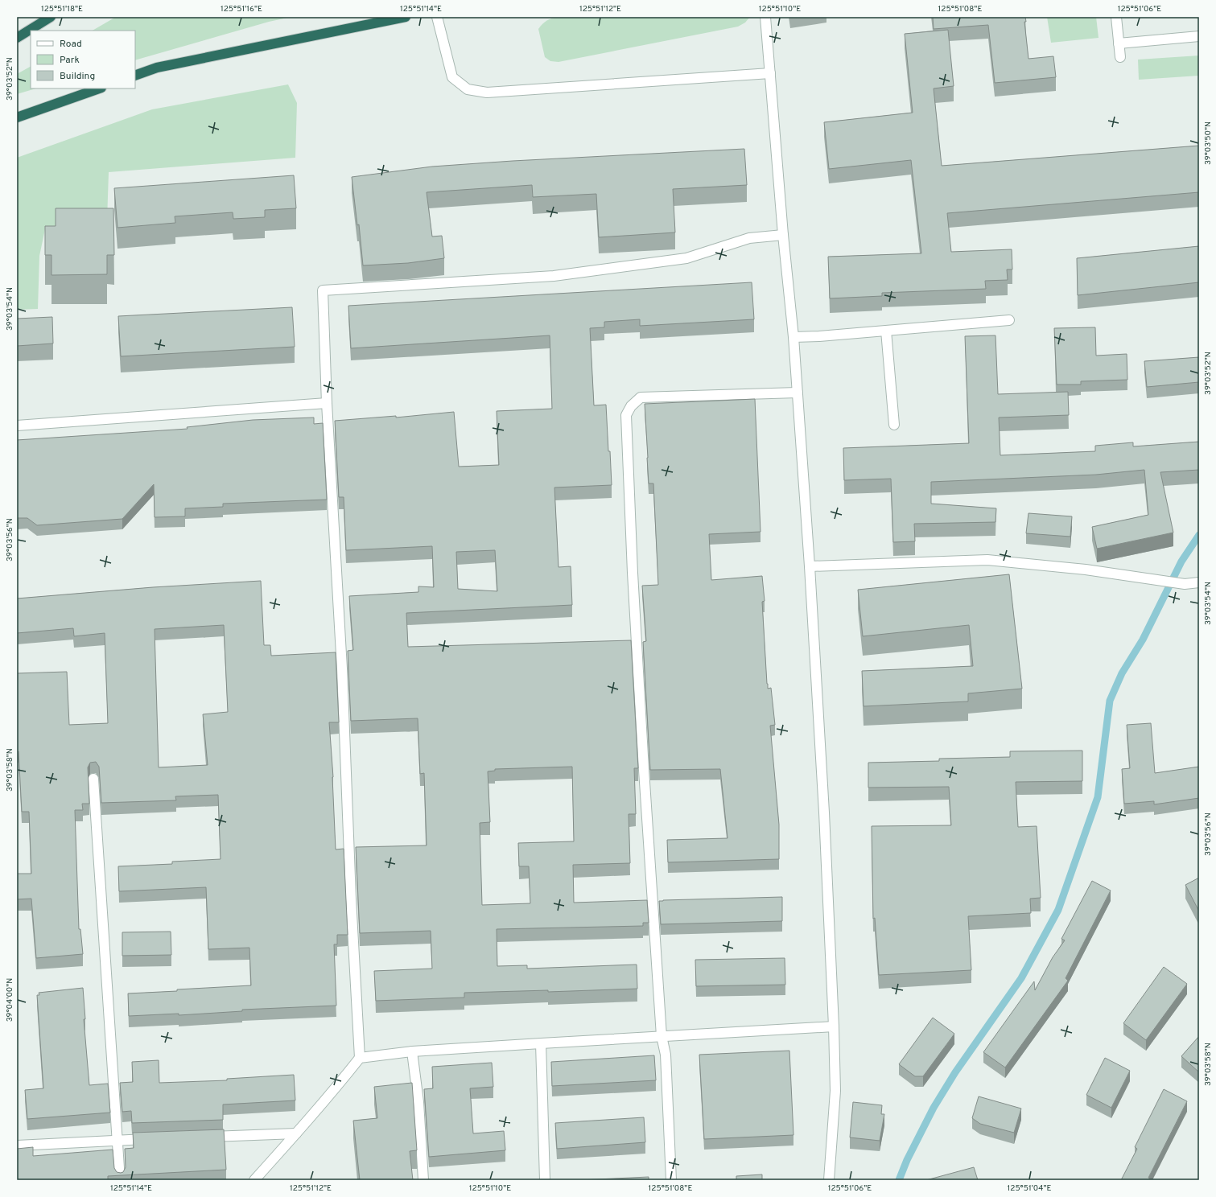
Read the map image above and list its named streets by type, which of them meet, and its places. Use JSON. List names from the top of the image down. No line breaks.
{"legend":["Road","Park","Building"],"coordinates":["125°51'18\"E","125°51'16\"E","125°51'14\"E","125°51'12\"E","125°51'10\"E","125°51'08\"E","125°51'06\"E","39°03'52\"N","39°03'50\"N","39°03'54\"N","39°03'56\"N","39°03'58\"N","39°04'00\"N","125°51'04\"E"]}
